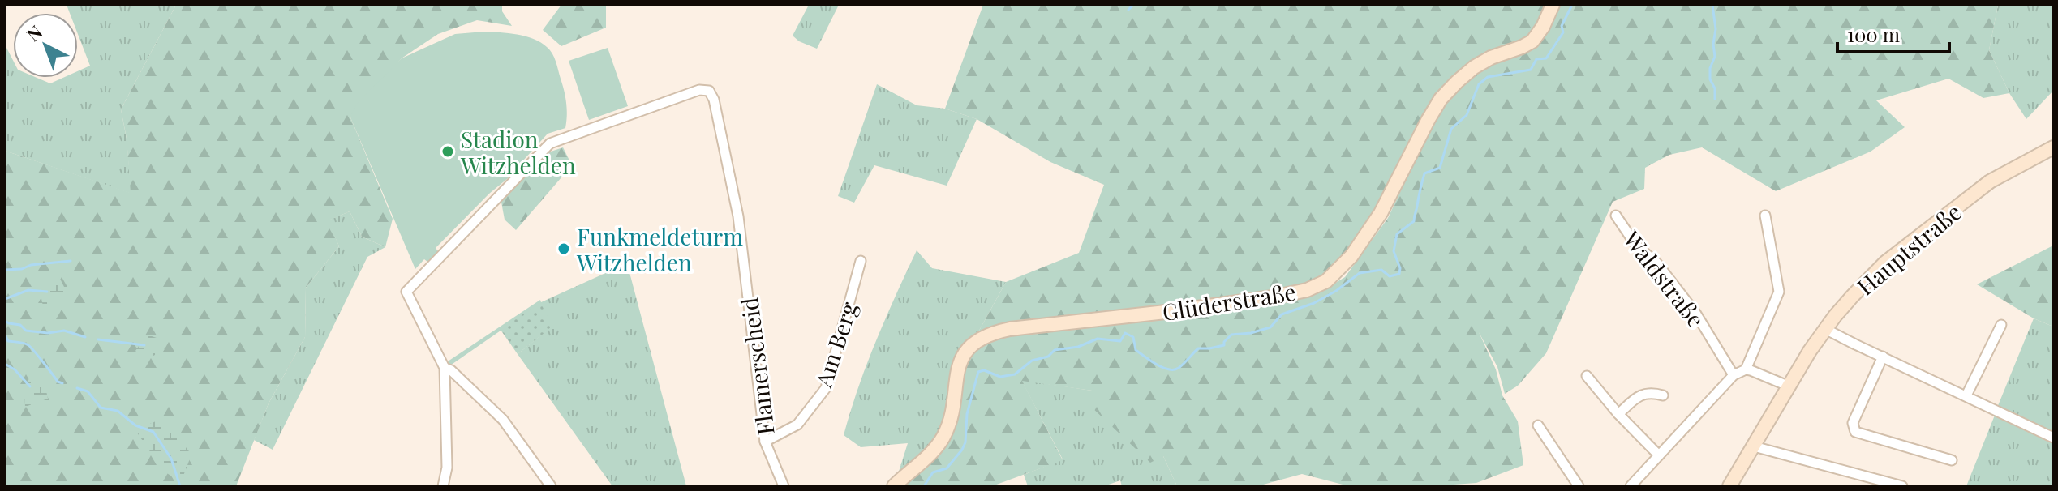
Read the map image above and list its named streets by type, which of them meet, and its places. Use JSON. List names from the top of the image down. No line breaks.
{"streets":{"main road":["Hauptstraße","Glüderstraße"],"street":["Waldstraße","Am Berg","Flamerscheid"]},"crossings":[["Am Berg","Flamerscheid"]],"places":["Stadion Witzhelden","Funkmeldeturm Witzhelden"],"scale_bar":"100 m","north":"top left"}
